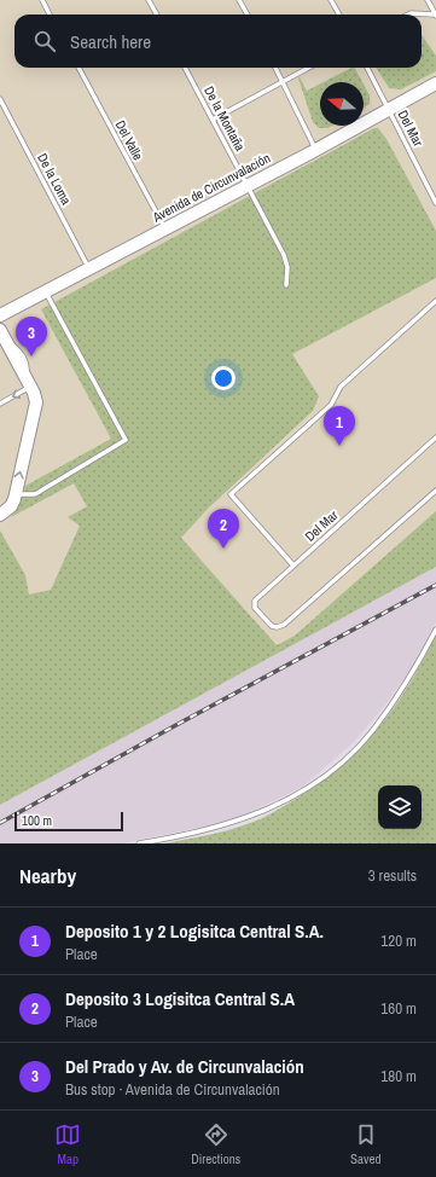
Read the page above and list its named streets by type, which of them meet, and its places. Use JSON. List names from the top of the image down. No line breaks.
{"streets":{"street":["Avenida de Circunvalación"],"lane":["De la Montaña","Del Mar","Del Valle","De la Loma"]},"crossings":[["De la Montaña","Avenida de Circunvalación"],["Del Mar","Avenida de Circunvalación"],["Del Valle","Avenida de Circunvalación"],["De la Loma","Avenida de Circunvalación"]],"scale_bar":"100 m","north":"left","page":{"search":"Search here","pins":["3","1","2"],"scale":"100 m","heading":["Nearby","3 results"],"list":[{"mark":"1","name":"Deposito 1 y 2 Logisitca Central S.A.","note":"Place","value":"120 m"},{"mark":"2","name":"Deposito 3 Logisitca Central S.A","note":"Place","value":"160 m"},{"mark":"3","name":"Del Prado y Av. de Circunvalación","note":"Bus stop · Avenida de Circunvalación","value":"180 m"}],"nav":["Map","Directions","Saved"]}}
